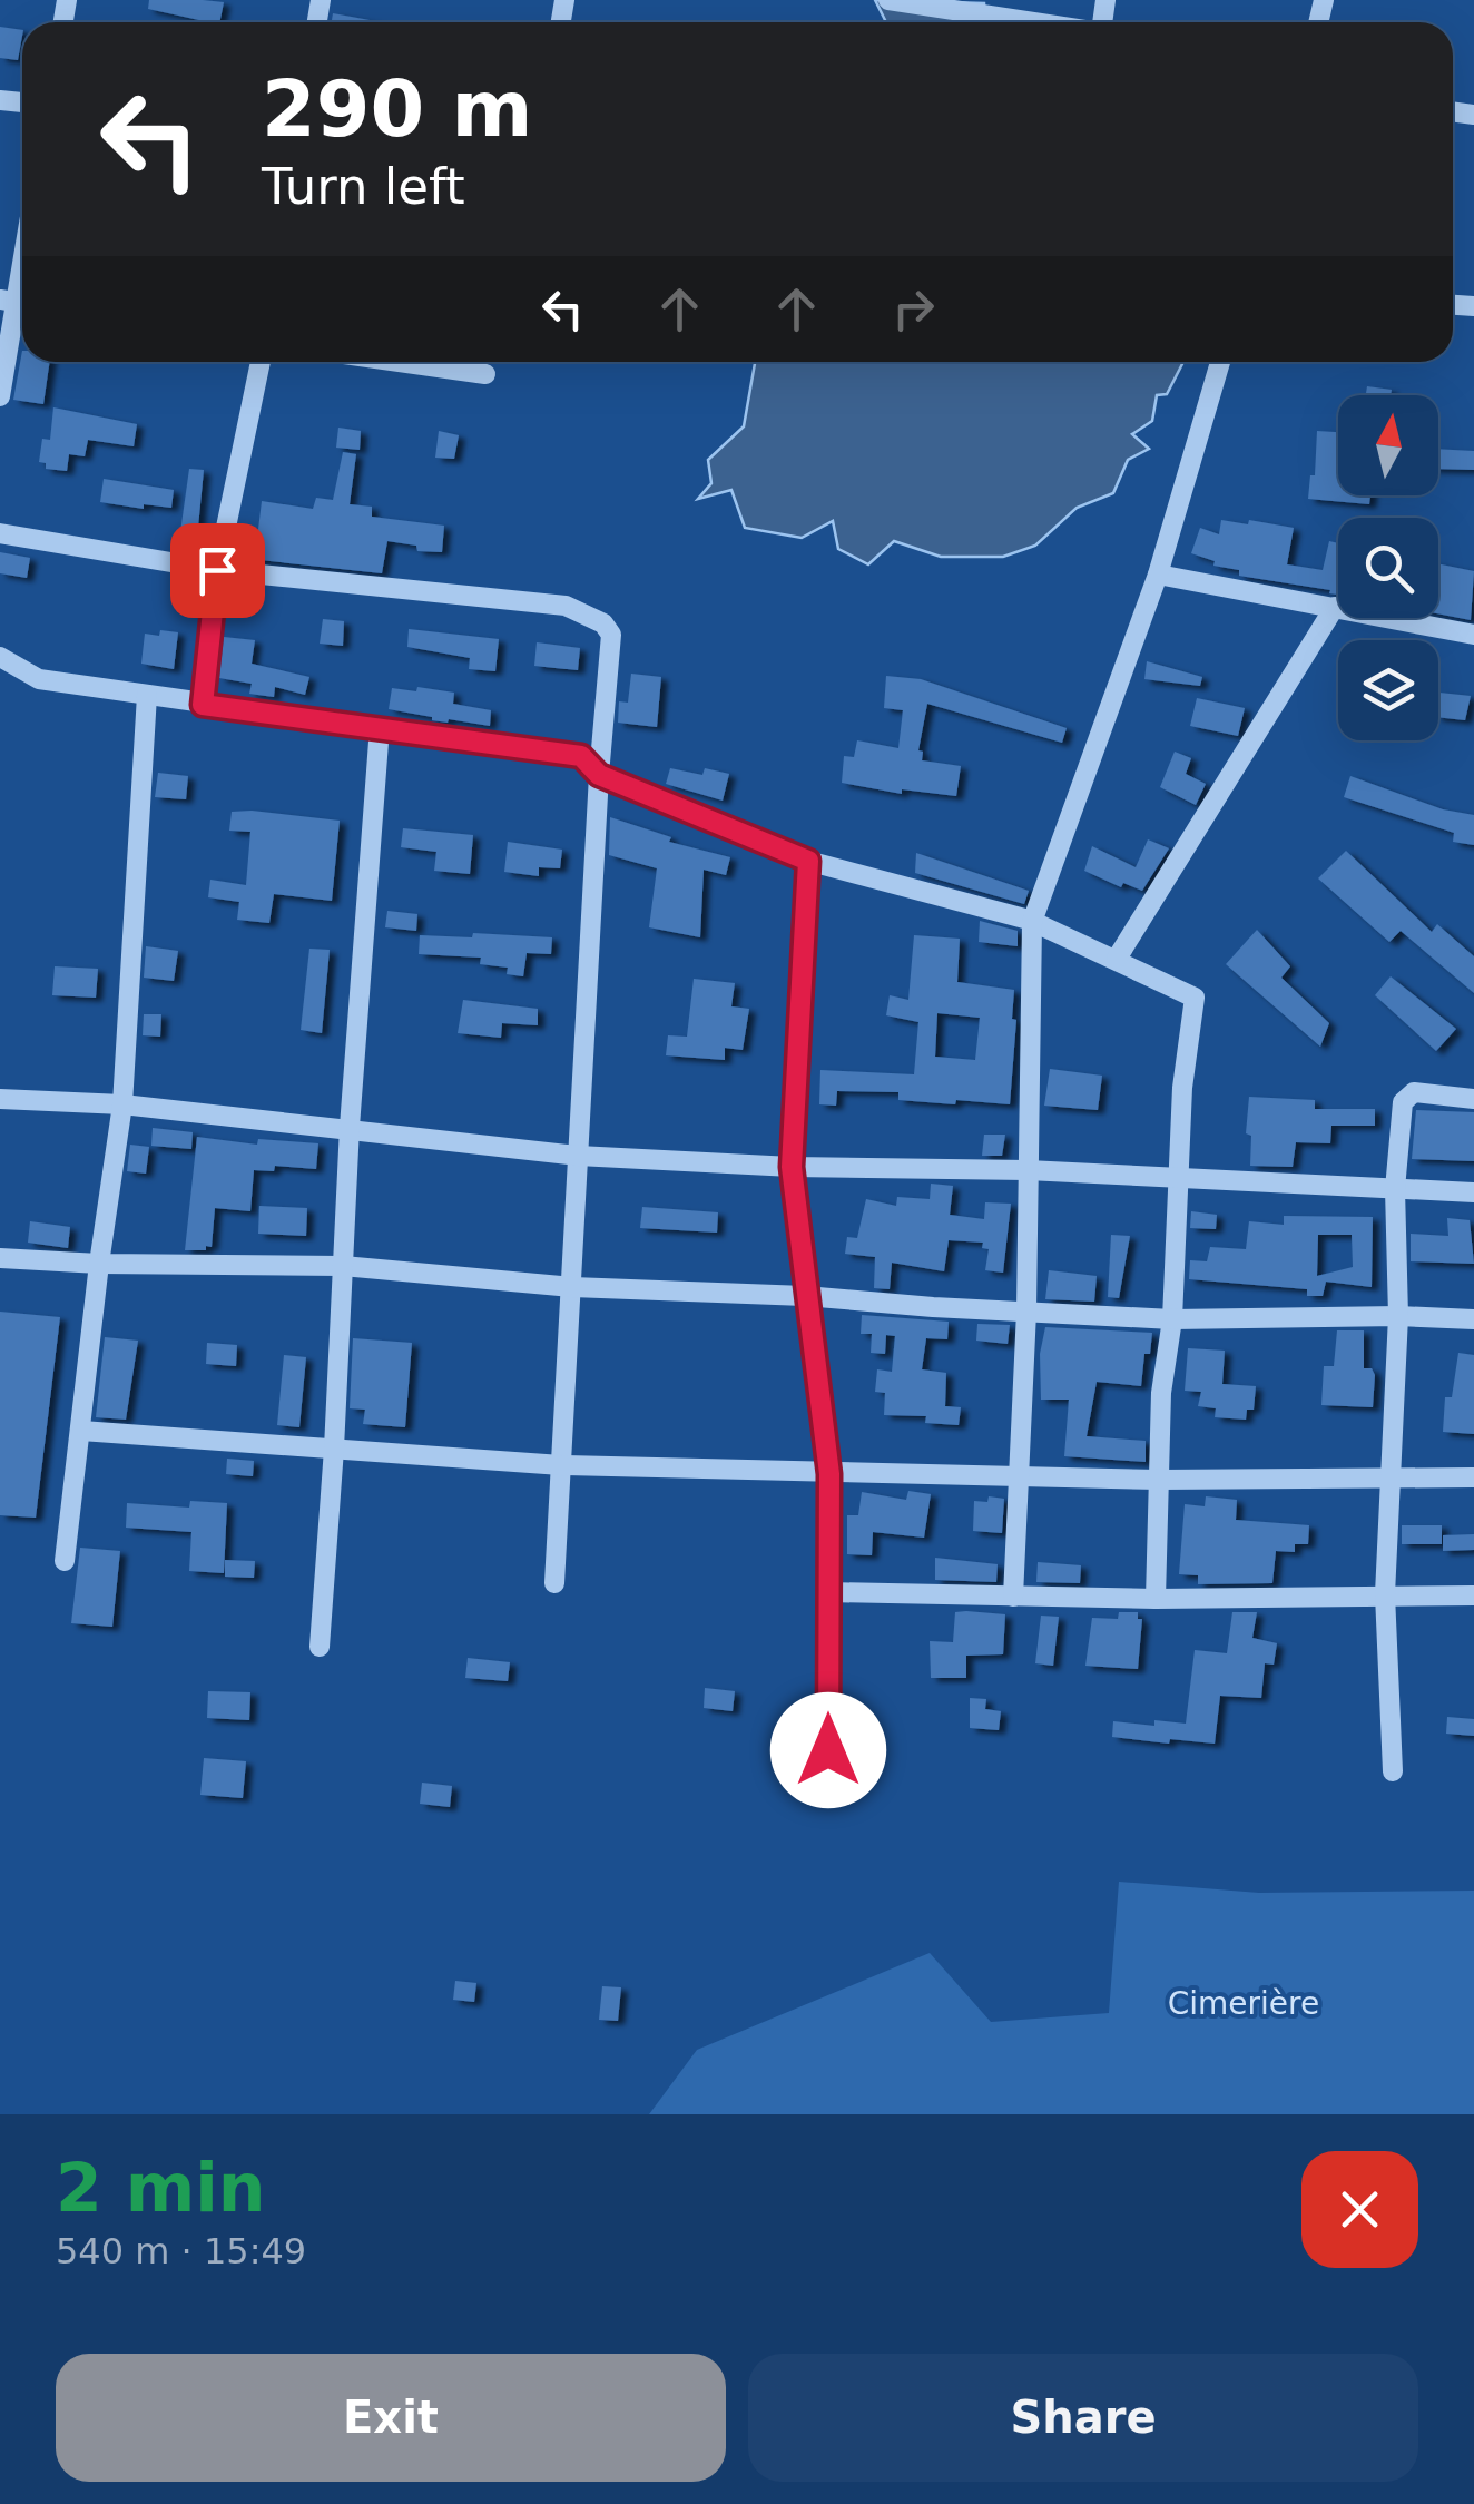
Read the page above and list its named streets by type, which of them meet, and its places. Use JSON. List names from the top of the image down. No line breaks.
{"parks":["Cimerière"],"north":"top","page":{"turn":["290 m","Turn left"],"heading":["2 min","540 m · 15:49"],"buttons":["Exit","Share"]}}
